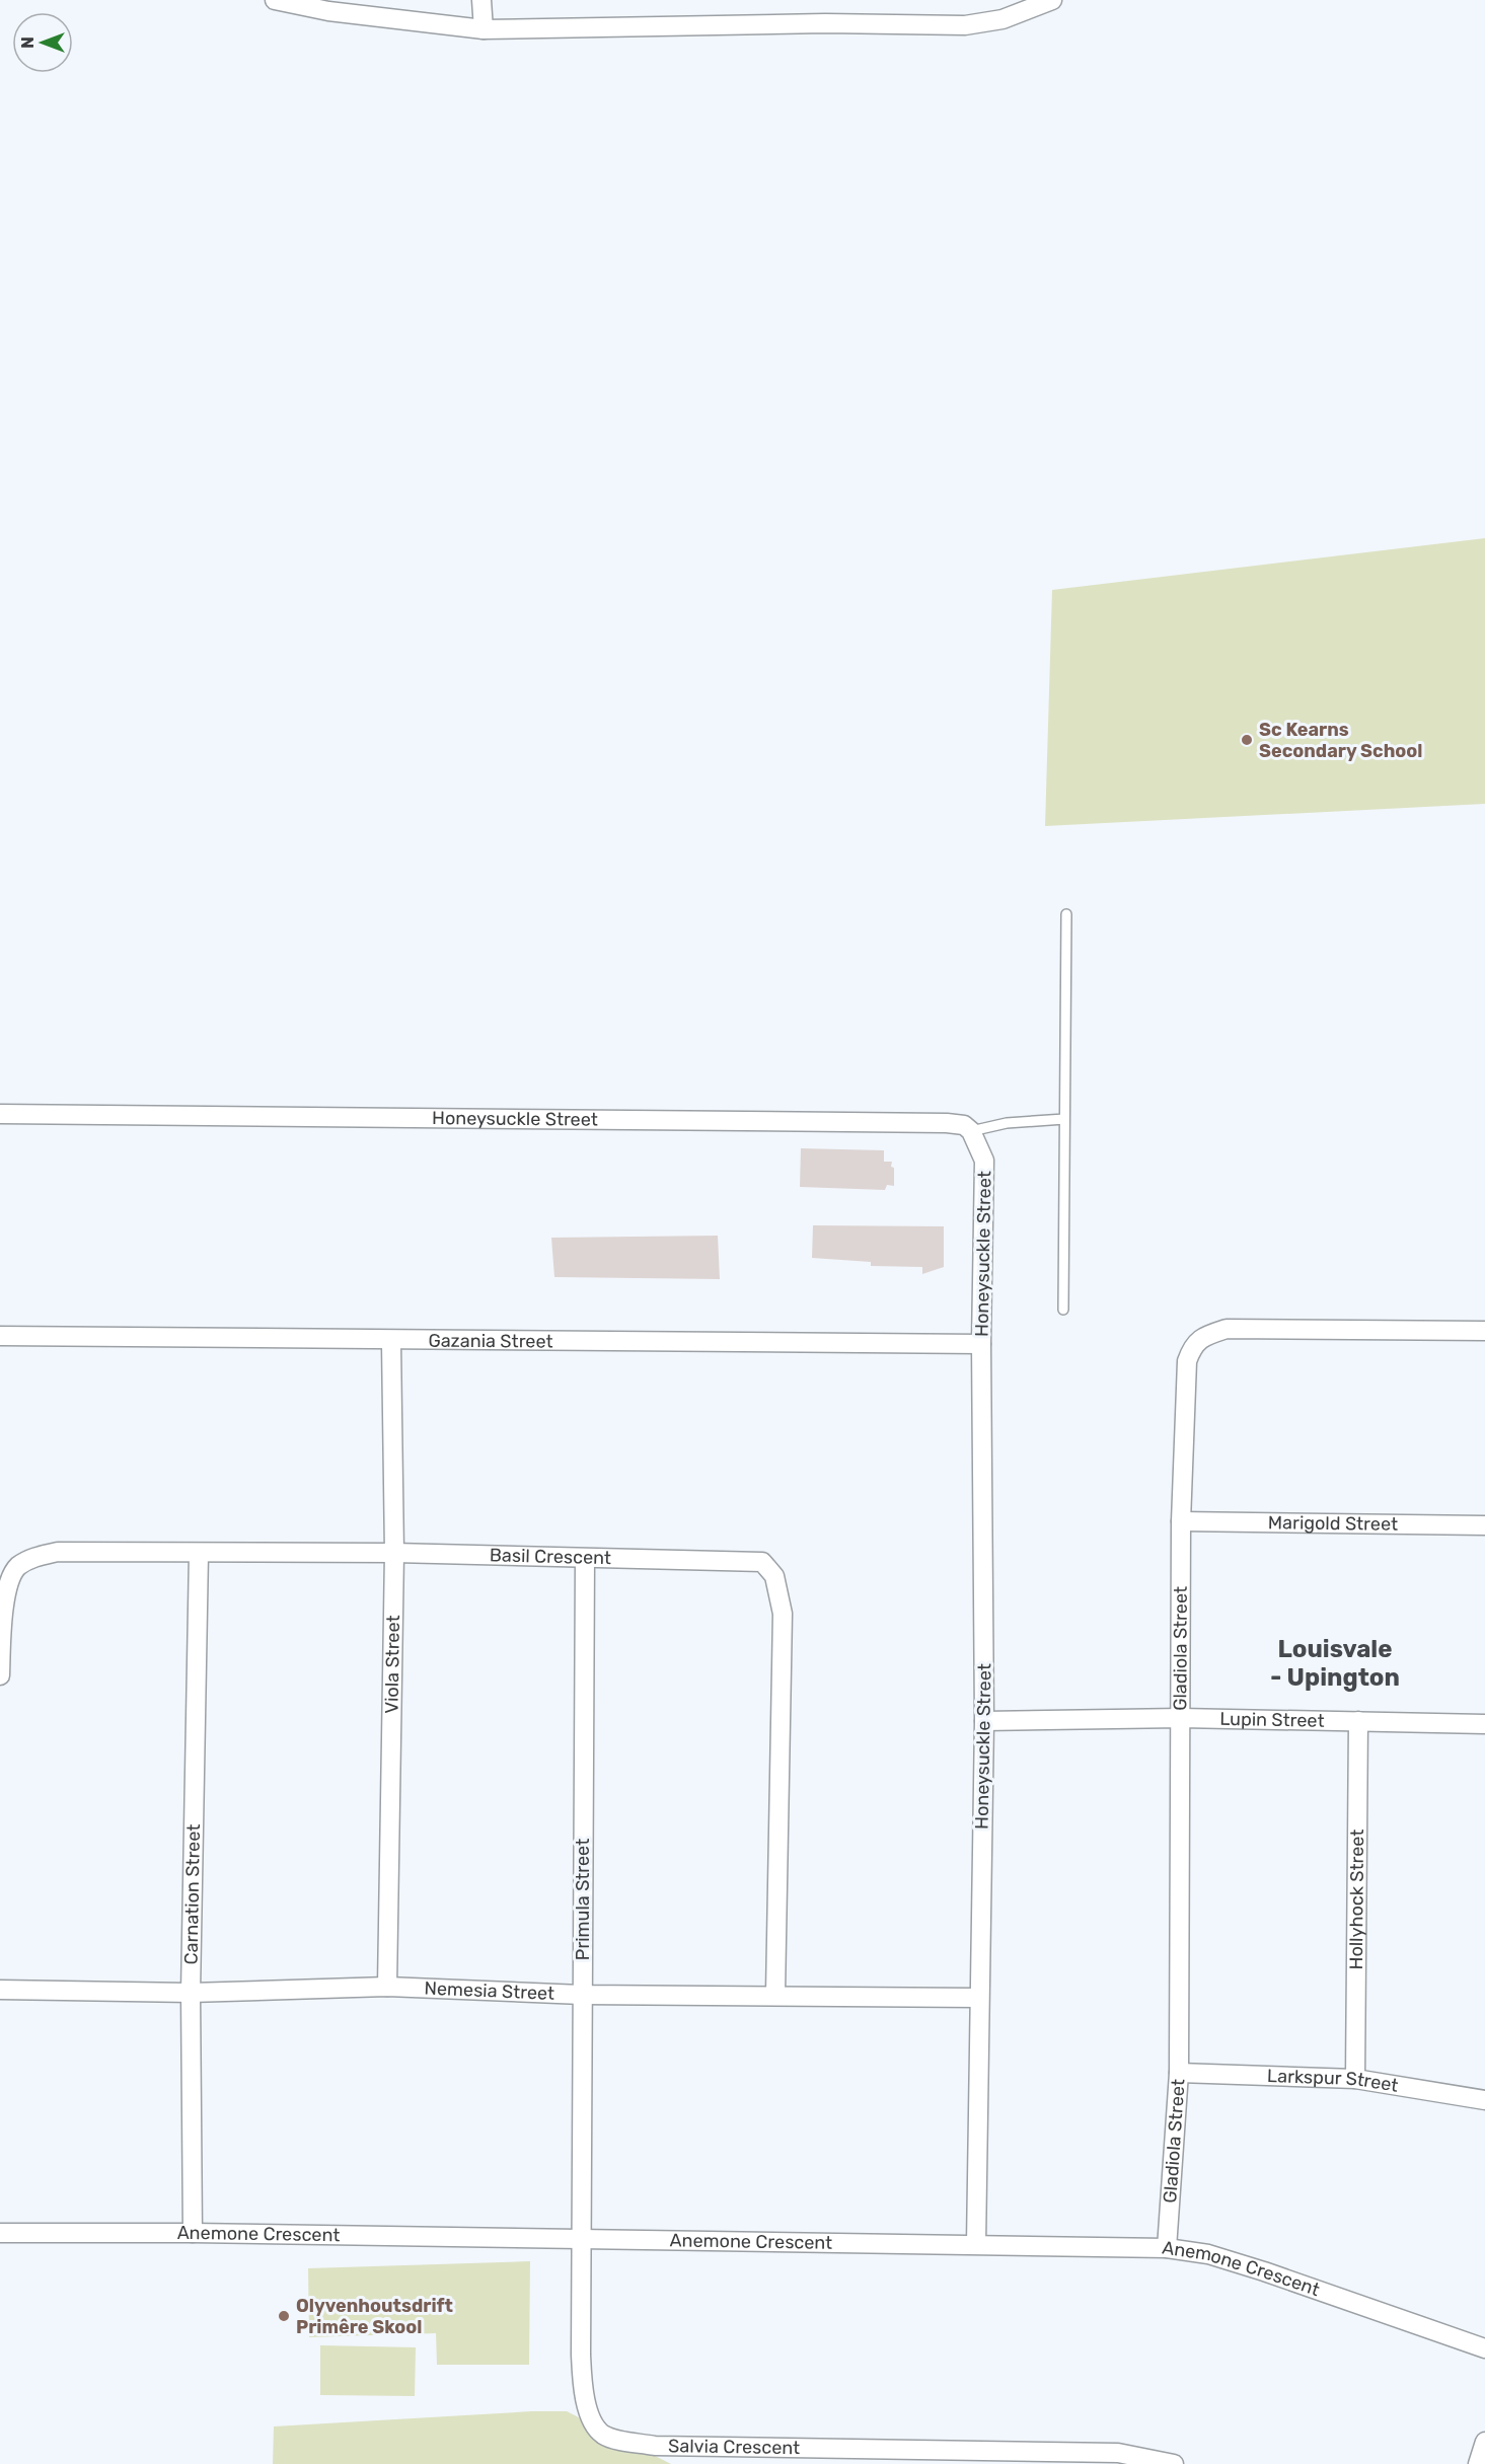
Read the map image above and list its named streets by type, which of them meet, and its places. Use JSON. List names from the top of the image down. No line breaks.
{"streets":{"street":["Honeysuckle Street","Gazania Street","Marigold Street","Basil Crescent","Gladiola Street","Viola Street","Lupin Street","Carnation Street","Primula Street","Hollyhock Street","Nemesia Street","Larkspur Street","Anemone Crescent","Salvia Crescent"]},"crossings":[["Honeysuckle Street","Gazania Street"],["Honeysuckle Street","Lupin Street"],["Honeysuckle Street","Nemesia Street"],["Honeysuckle Street","Anemone Crescent"],["Gazania Street","Viola Street"],["Marigold Street","Gladiola Street"],["Basil Crescent","Viola Street"],["Basil Crescent","Carnation Street"],["Basil Crescent","Primula Street"],["Basil Crescent","Nemesia Street"],["Gladiola Street","Lupin Street"],["Gladiola Street","Larkspur Street"],["Gladiola Street","Anemone Crescent"],["Viola Street","Nemesia Street"],["Lupin Street","Hollyhock Street"],["Carnation Street","Nemesia Street"],["Carnation Street","Anemone Crescent"],["Primula Street","Nemesia Street"],["Primula Street","Anemone Crescent"],["Primula Street","Salvia Crescent"],["Hollyhock Street","Larkspur Street"],["Anemone Crescent","Salvia Crescent"]],"districts":["Louisvale - Upington"],"places":["Sc Kearns Secondary School","Olyvenhoutsdrift Primêre Skool"],"north":"left"}
